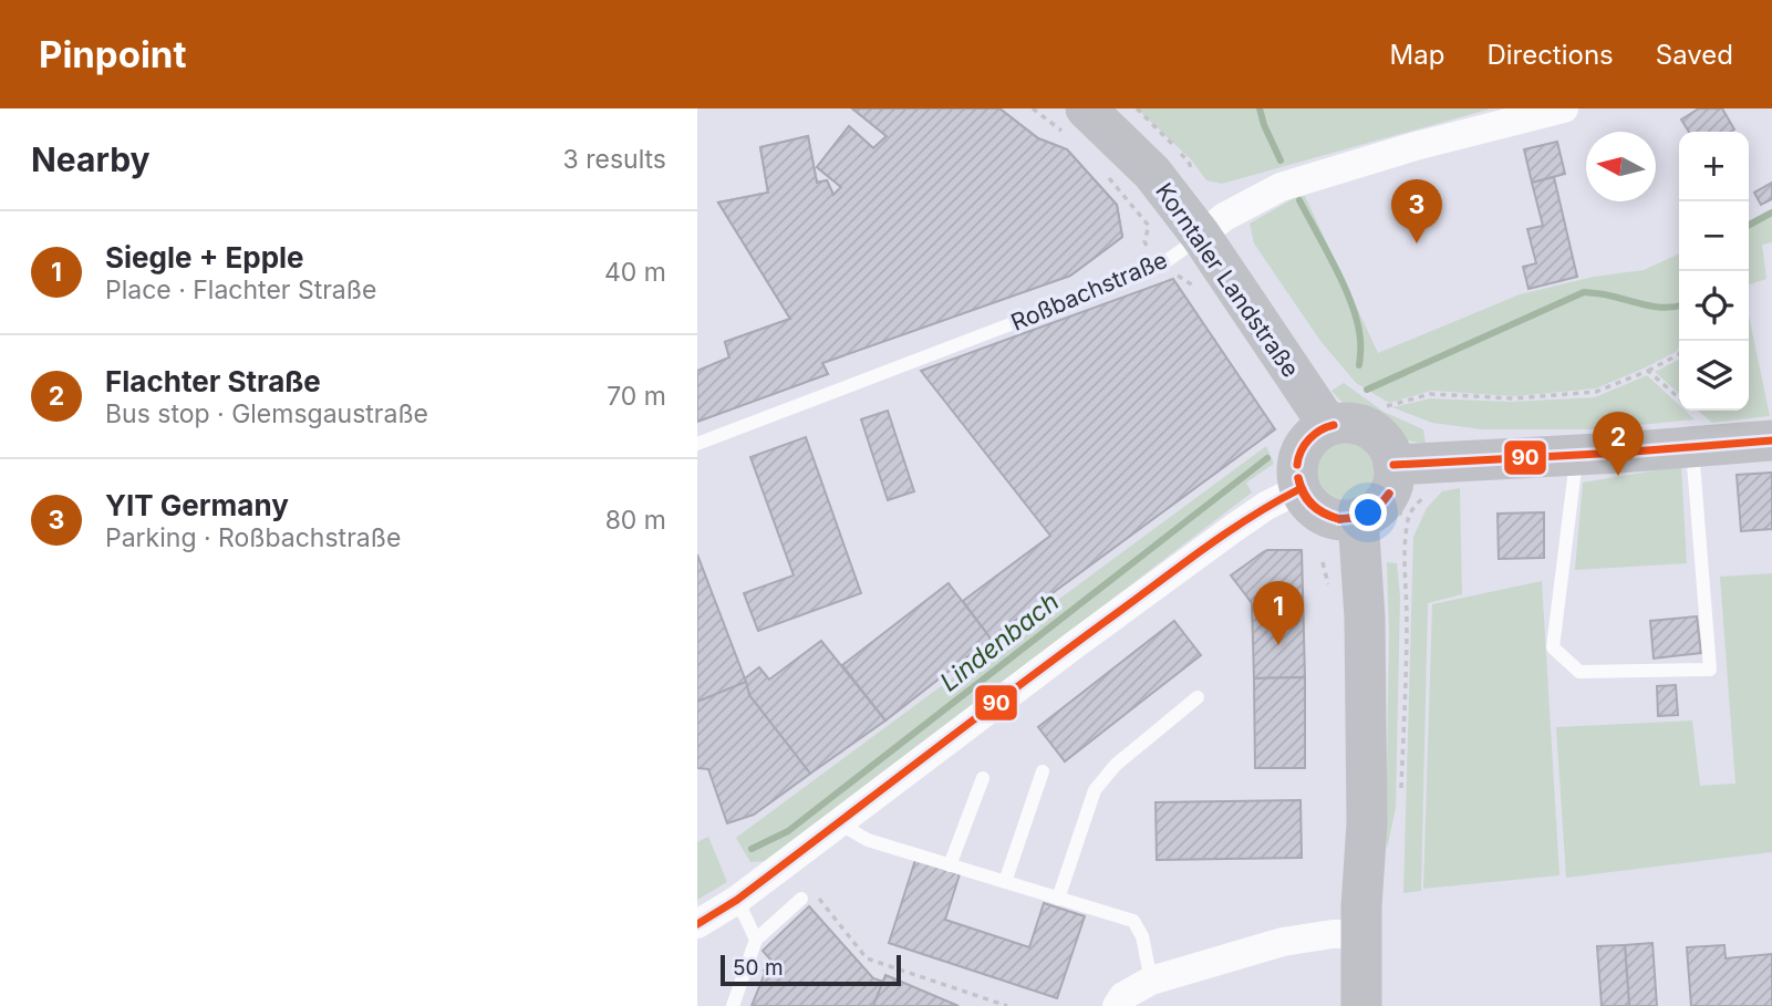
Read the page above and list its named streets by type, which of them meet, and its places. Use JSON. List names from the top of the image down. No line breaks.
{"streets":{"main road":["Korntaler Landstraße"],"street":["Roßbachstraße"]},"crossings":[["Korntaler Landstraße","Roßbachstraße"]],"water":["Lindenbach"],"lines":["transit line 90"],"scale_bar":"50 m","north":"left","page":{"header":"Pinpoint","nav":["Map","Directions","Saved"],"heading":["Nearby","3 results"],"map_buttons":["+","−"],"pins":["3","2","1"],"list":[{"mark":"1","name":"Siegle + Epple","note":"Place · Flachter Straße","value":"40 m"},{"mark":"2","name":"Flachter Straße","note":"Bus stop · Glemsgaustraße","value":"70 m"},{"mark":"3","name":"YIT Germany","note":"Parking · Roßbachstraße","value":"80 m"}],"scale":"50 m"}}
